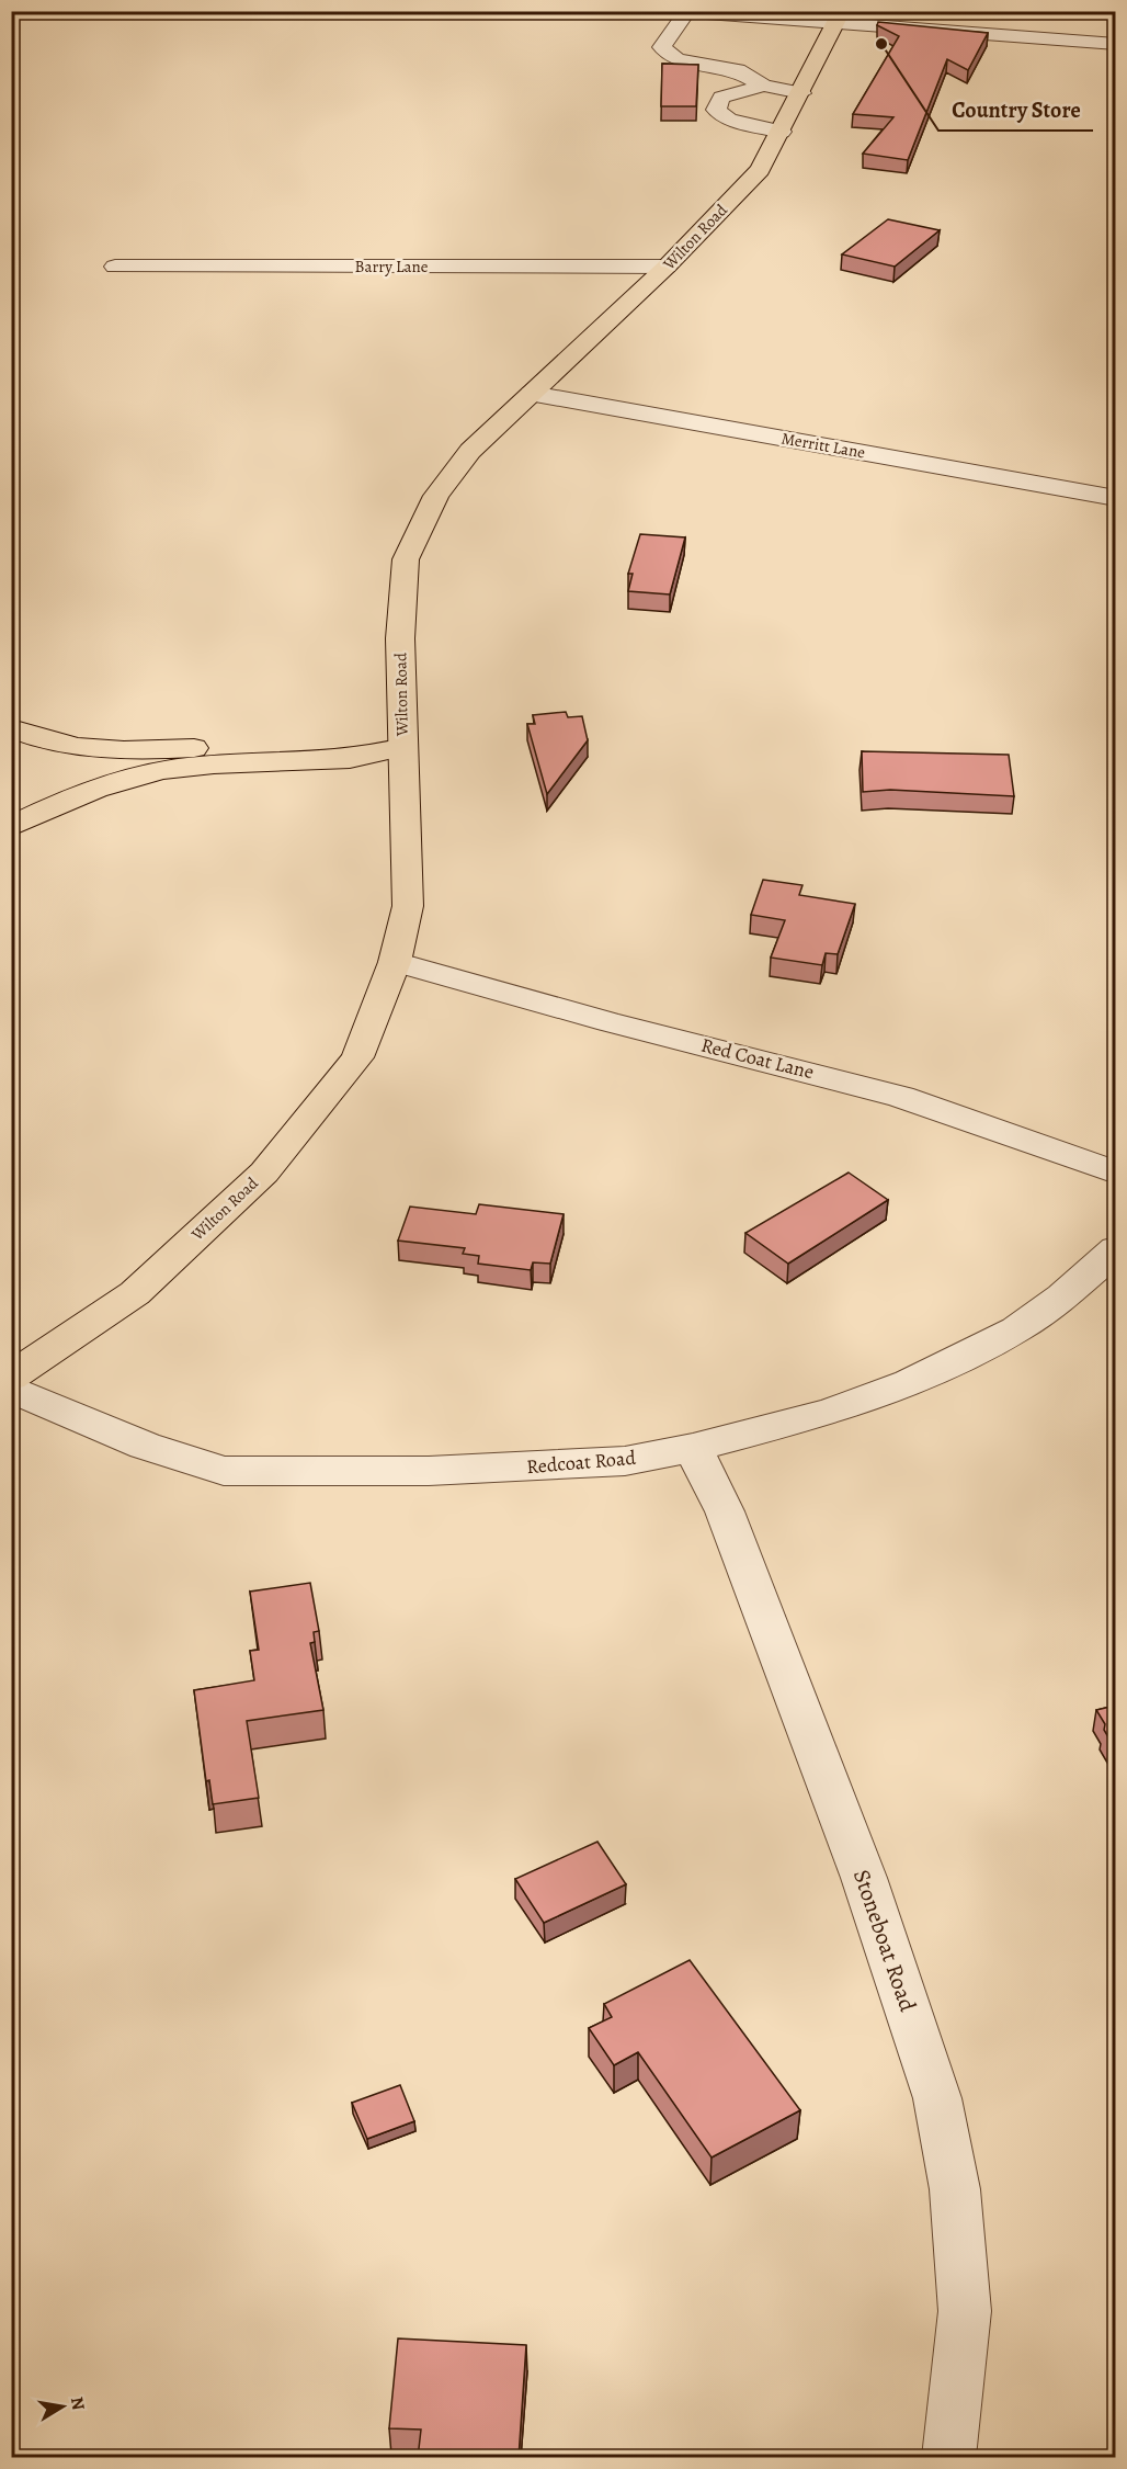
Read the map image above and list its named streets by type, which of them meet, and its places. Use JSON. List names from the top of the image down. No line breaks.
{"streets":{"main road":["Wilton Road"],"street":["Barry Lane","Merritt Lane","Red Coat Lane","Redcoat Road","Stoneboat Road"]},"crossings":[["Wilton Road","Barry Lane"],["Wilton Road","Merritt Lane"],["Wilton Road","Red Coat Lane"],["Redcoat Road","Stoneboat Road"]],"places":["Country Store"],"north":"right"}
